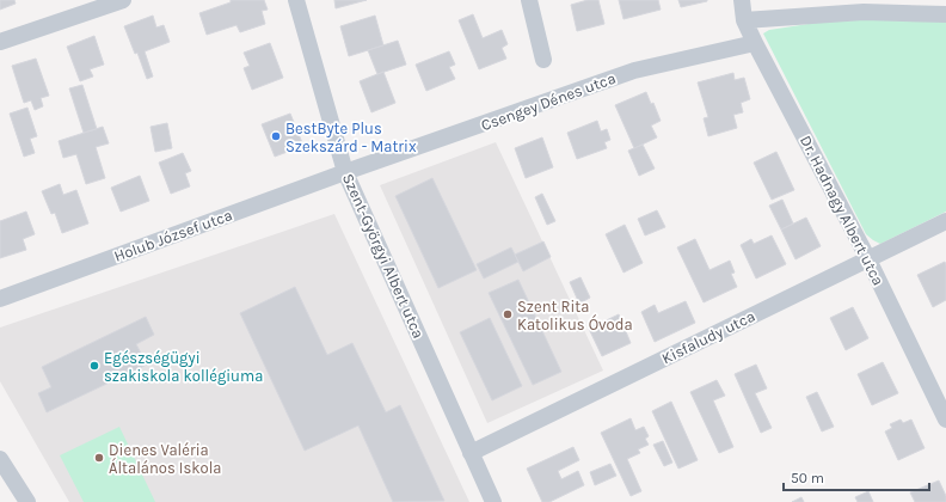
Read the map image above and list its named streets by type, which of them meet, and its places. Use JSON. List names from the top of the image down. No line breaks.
{"streets":{"street":["Csengey Dénes utca","Dr. Hadnagy Albert utca","Holub József utca","Szent-Györgyi Albert utca","Kisfaludy utca"]},"crossings":[["Csengey Dénes utca","Dr. Hadnagy Albert utca"],["Csengey Dénes utca","Holub József utca"],["Csengey Dénes utca","Szent-Györgyi Albert utca"],["Dr. Hadnagy Albert utca","Kisfaludy utca"],["Holub József utca","Szent-Györgyi Albert utca"],["Szent-Györgyi Albert utca","Kisfaludy utca"]],"places":["BestByte Plus Szekszárd - Matrix","Szent Rita Katolikus Óvoda","Egészségügyi szakiskola kollégiuma","Dienes Valéria Általános Iskola"],"scale_bar":"50 m"}
